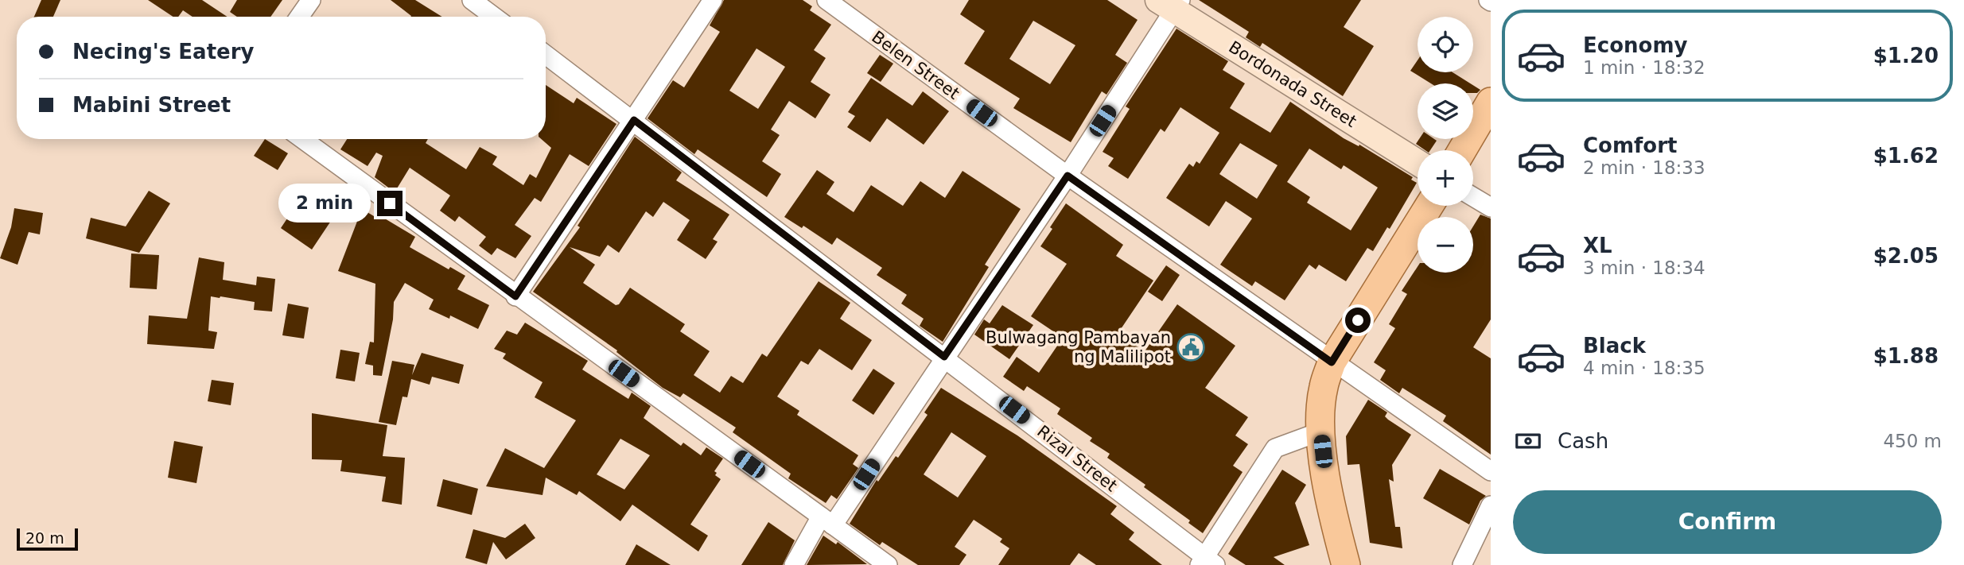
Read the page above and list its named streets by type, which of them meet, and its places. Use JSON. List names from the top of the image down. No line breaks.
{"streets":{"street":["Belen Street","Bordonada Street","Rizal Street"]},"places":{"public building":["Bulwagang Pambayan ng Malilipot"]},"scale_bar":"20 m","page":{"list":[{"name":"Economy","note":"1 min · 18:32","value":"$1.20"},{"name":"Comfort","note":"2 min · 18:33","value":"$1.62"},{"name":"XL","note":"3 min · 18:34","value":"$2.05"},{"name":"Black","note":"4 min · 18:35","value":"$1.88"}],"map_buttons":["+","−"],"banner":["Necing's Eatery","Mabini Street"],"bubble":"2 min","pay":["Cash","450 m"],"buttons":"Confirm","scale":"20 m"}}
